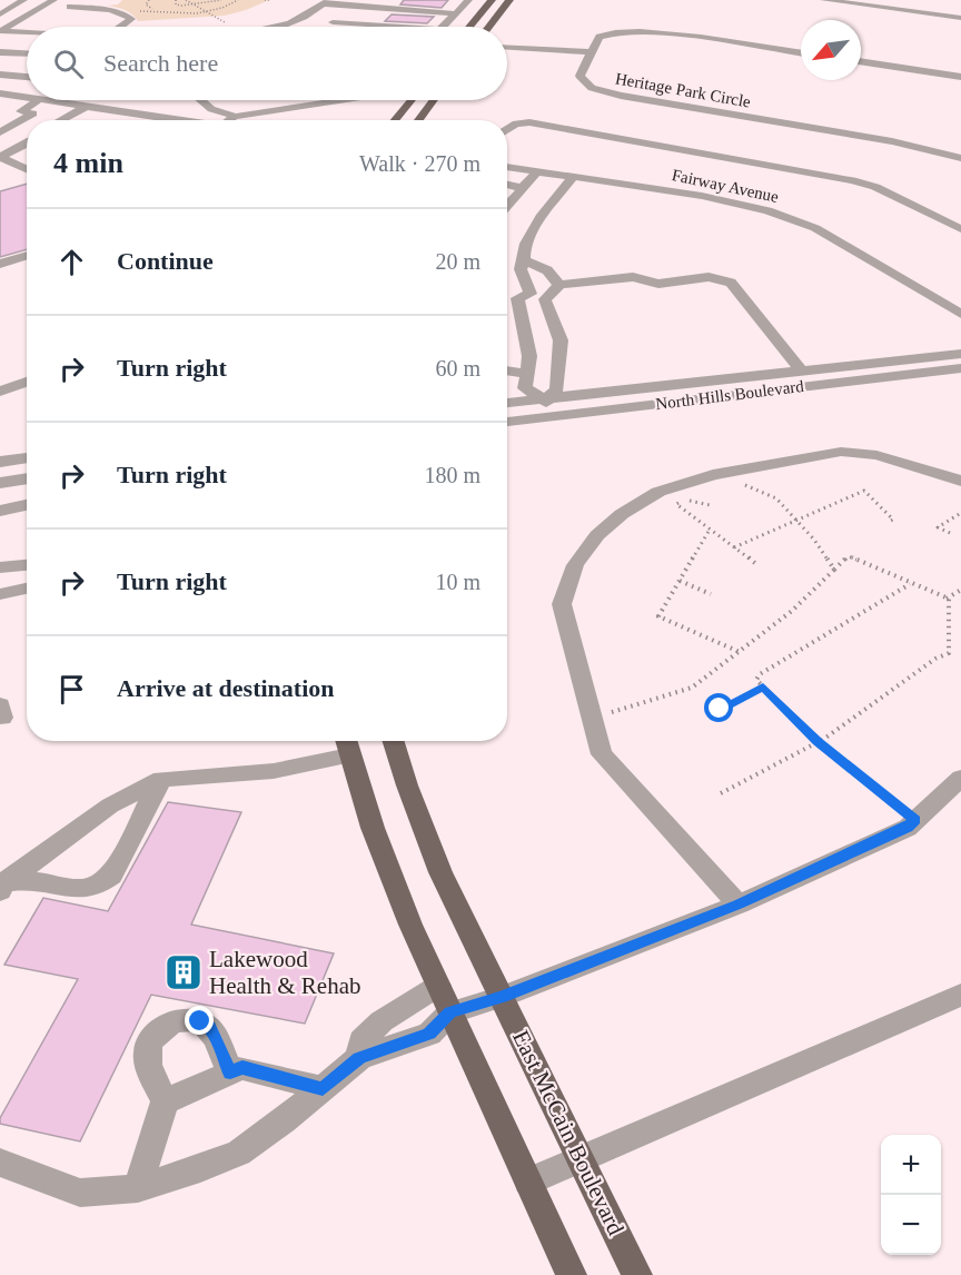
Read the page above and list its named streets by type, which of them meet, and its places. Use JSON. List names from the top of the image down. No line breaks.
{"streets":{"main road":["East McCain Boulevard"],"street":["Heritage Park Circle","Fairway Avenue","North Hills Boulevard"]},"places":{"building":["Lakewood Health & Rehab"]},"north":"bottom left","page":{"search":"Search here","heading":["4 min","Walk · 270 m"],"list":[["Continue","20 m"],["Turn right","60 m"],["Turn right","180 m"],["Turn right","10 m"],"Arrive at destination"],"map_buttons":["+","−"]}}
